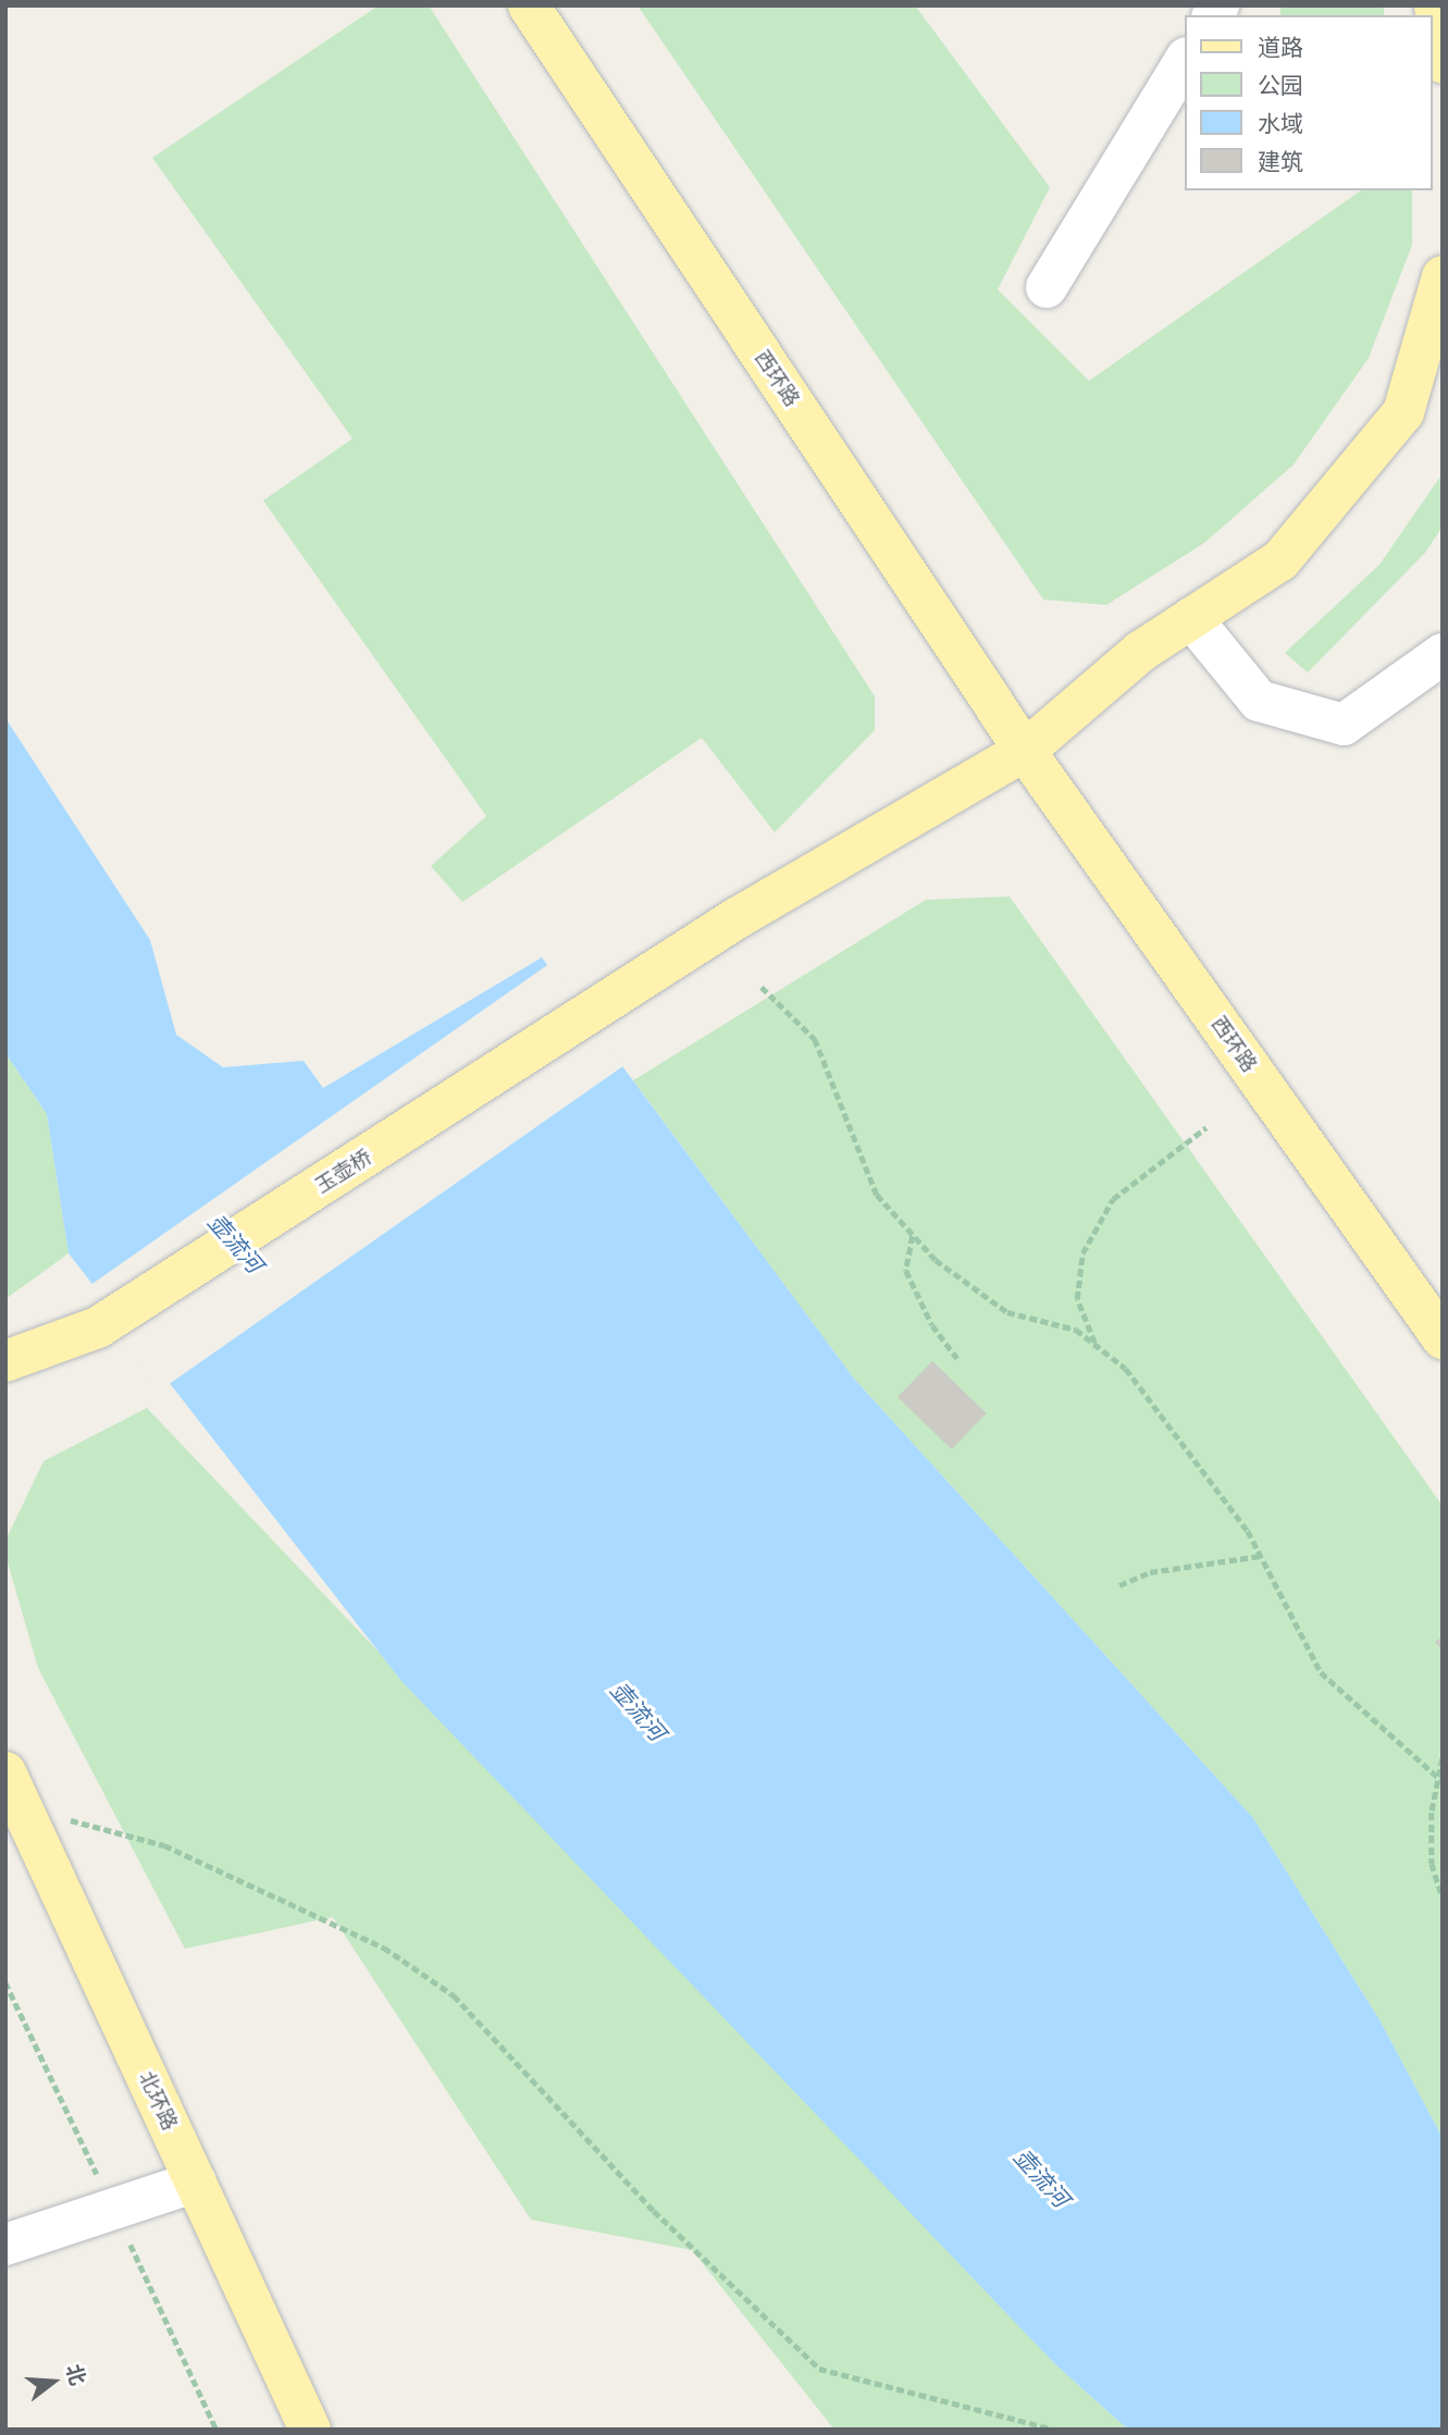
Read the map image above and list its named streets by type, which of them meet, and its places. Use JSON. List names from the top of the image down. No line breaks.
{"streets":{"main road":["西环路","玉壶桥","北环路"]},"crossings":[["西环路","玉壶桥"]],"water":["壶流河"],"legend":["道路","公园","水域","建筑"],"north":"right"}
